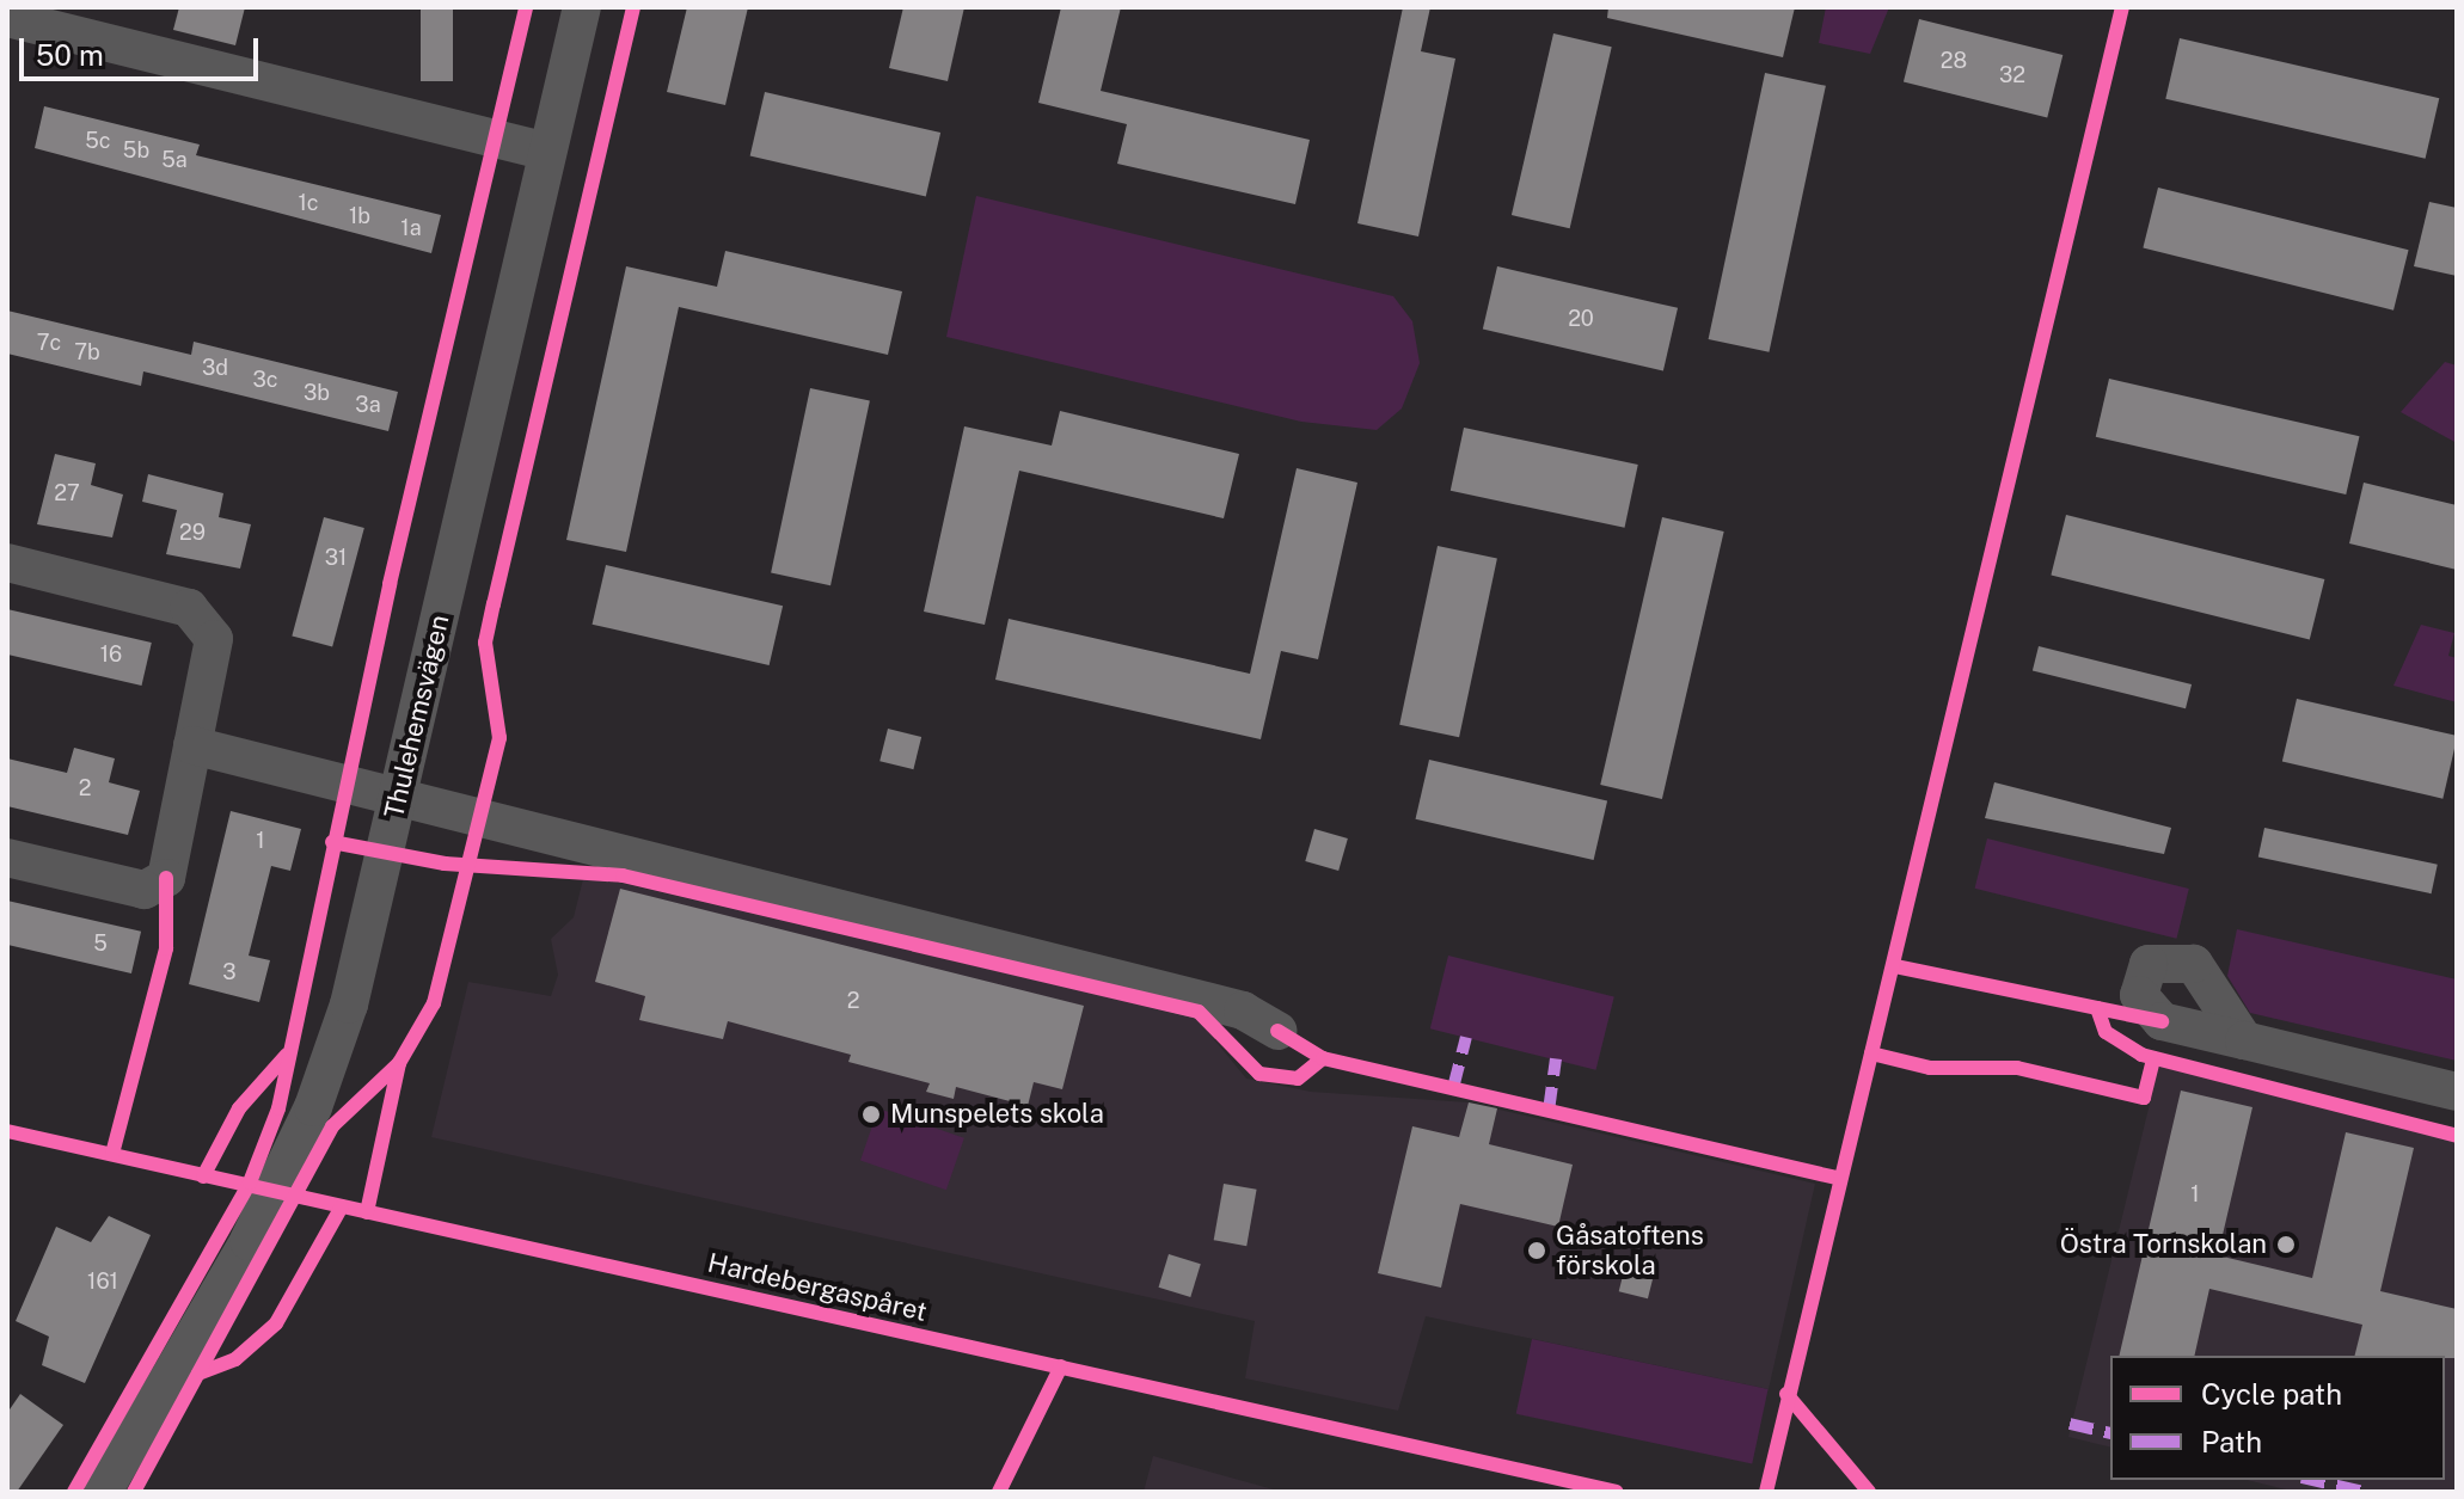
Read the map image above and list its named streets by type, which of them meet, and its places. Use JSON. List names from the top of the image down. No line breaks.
{"streets":{"street":["Thulehemsvägen"],"cycle path":["Hardebergaspåret"]},"places":["Munspelets skola","Östra Tornskolan","Gåsatoftens förskola"],"house_numbers":["28","32","5c","5b","5a","1c","1b","1a","20","7c","7b","3d","3c","3b","3a","27","29","31","16","2","1","5","3","2","1","161"],"legend":["Cycle path","Path"],"scale_bar":"50 m"}
